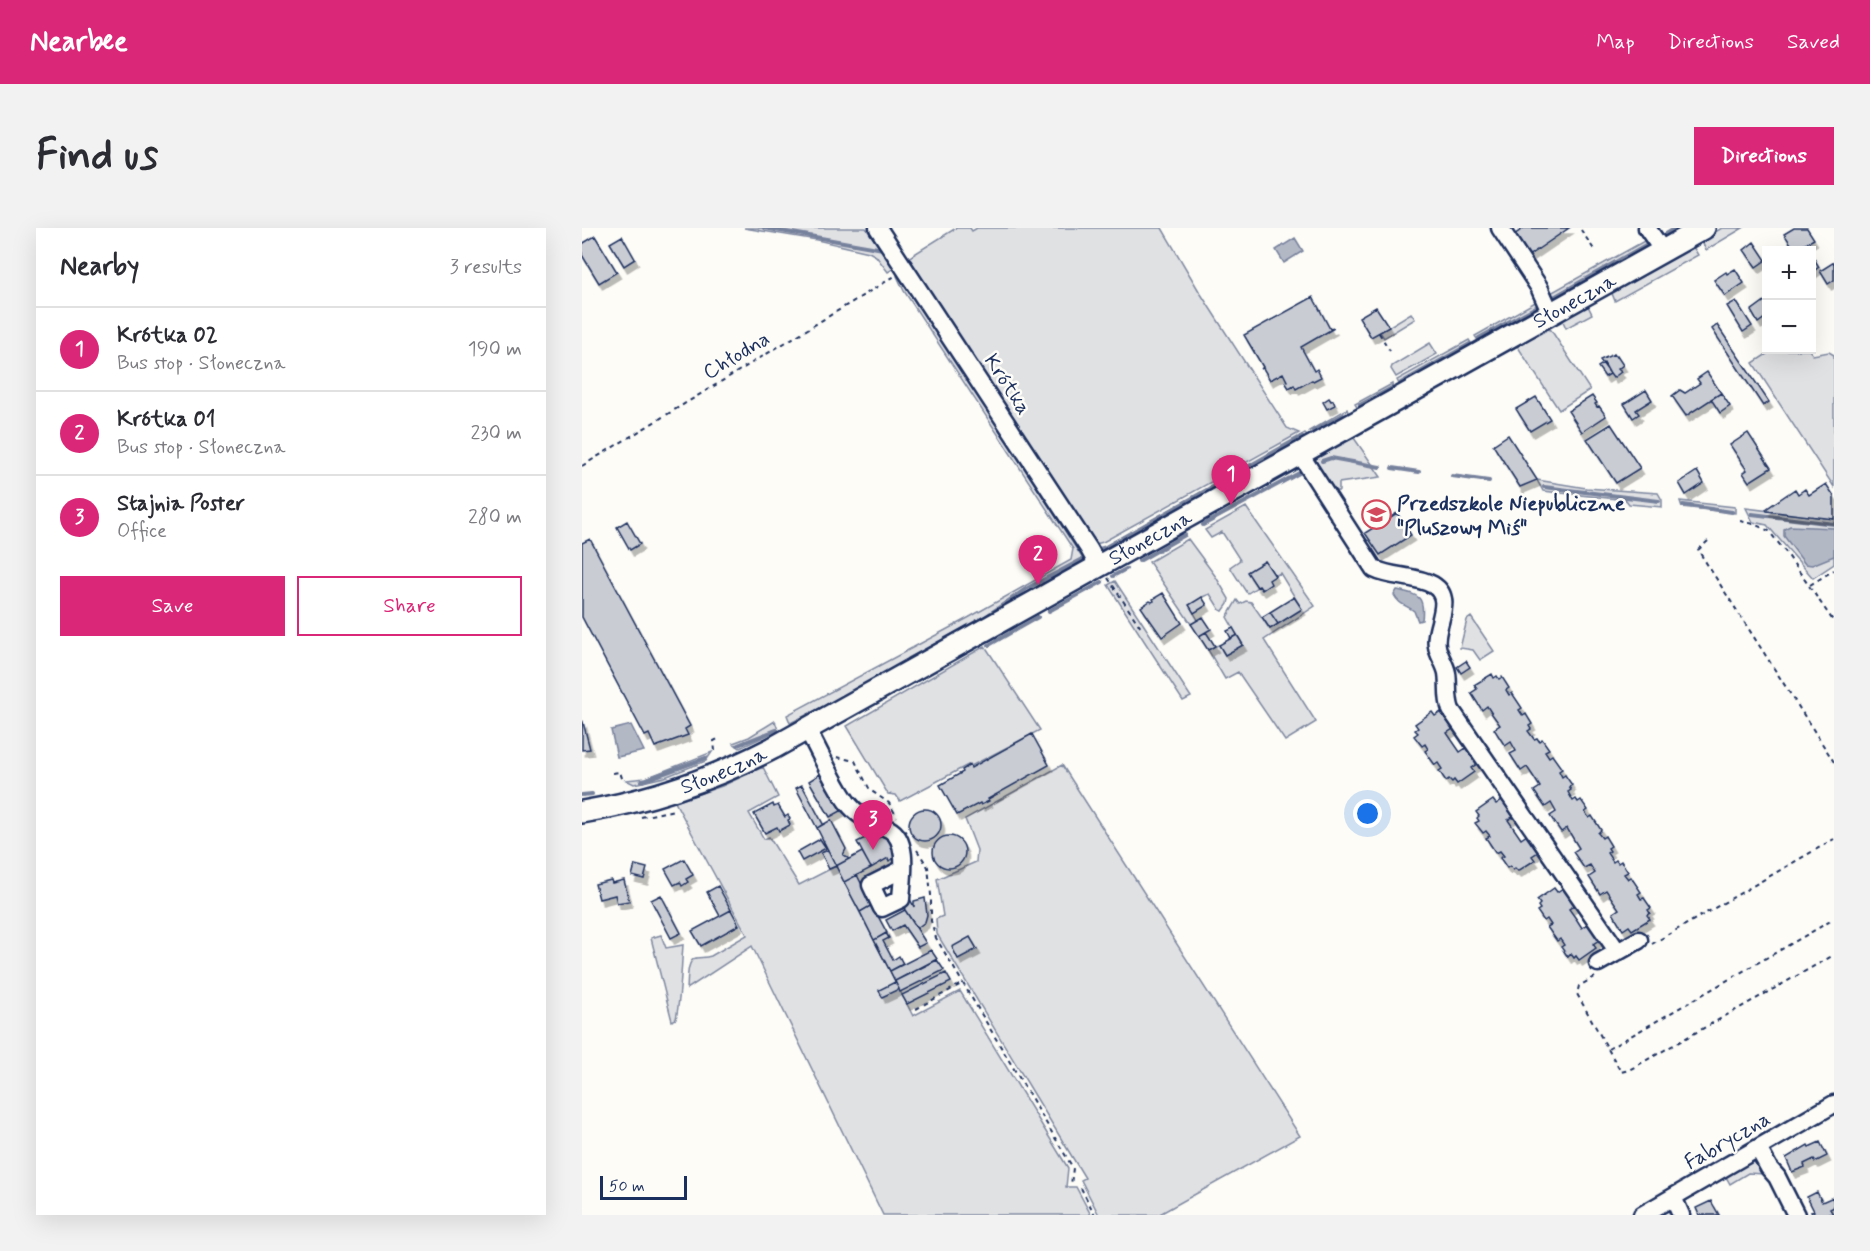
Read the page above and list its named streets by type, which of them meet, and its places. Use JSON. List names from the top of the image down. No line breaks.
{"streets":{"main road":["Słoneczna"],"street":["Krótka","Fabryczna"],"path":["Chłodna"]},"crossings":[["Słoneczna","Krótka"],["Chłodna","Krótka"]],"places":{"school or university":["Przedszkole Niepubliczne \"Pluszowy Miś\""]},"scale_bar":"50 m","page":{"header":"Nearbee","nav":["Map","Directions","Saved"],"buttons":["Directions",["Save","Share"]],"title":"Find us","heading":["Nearby","3 results"],"map_buttons":["+","−"],"list":[{"mark":"1","name":"Krótka 02","note":"Bus stop · Słoneczna","value":"190 m"},{"mark":"2","name":"Krótka 01","note":"Bus stop · Słoneczna","value":"230 m"},{"mark":"3","name":"Stajnia Poster","note":"Office","value":"280 m"}],"pins":["1","2","3"],"scale":"50 m"}}
